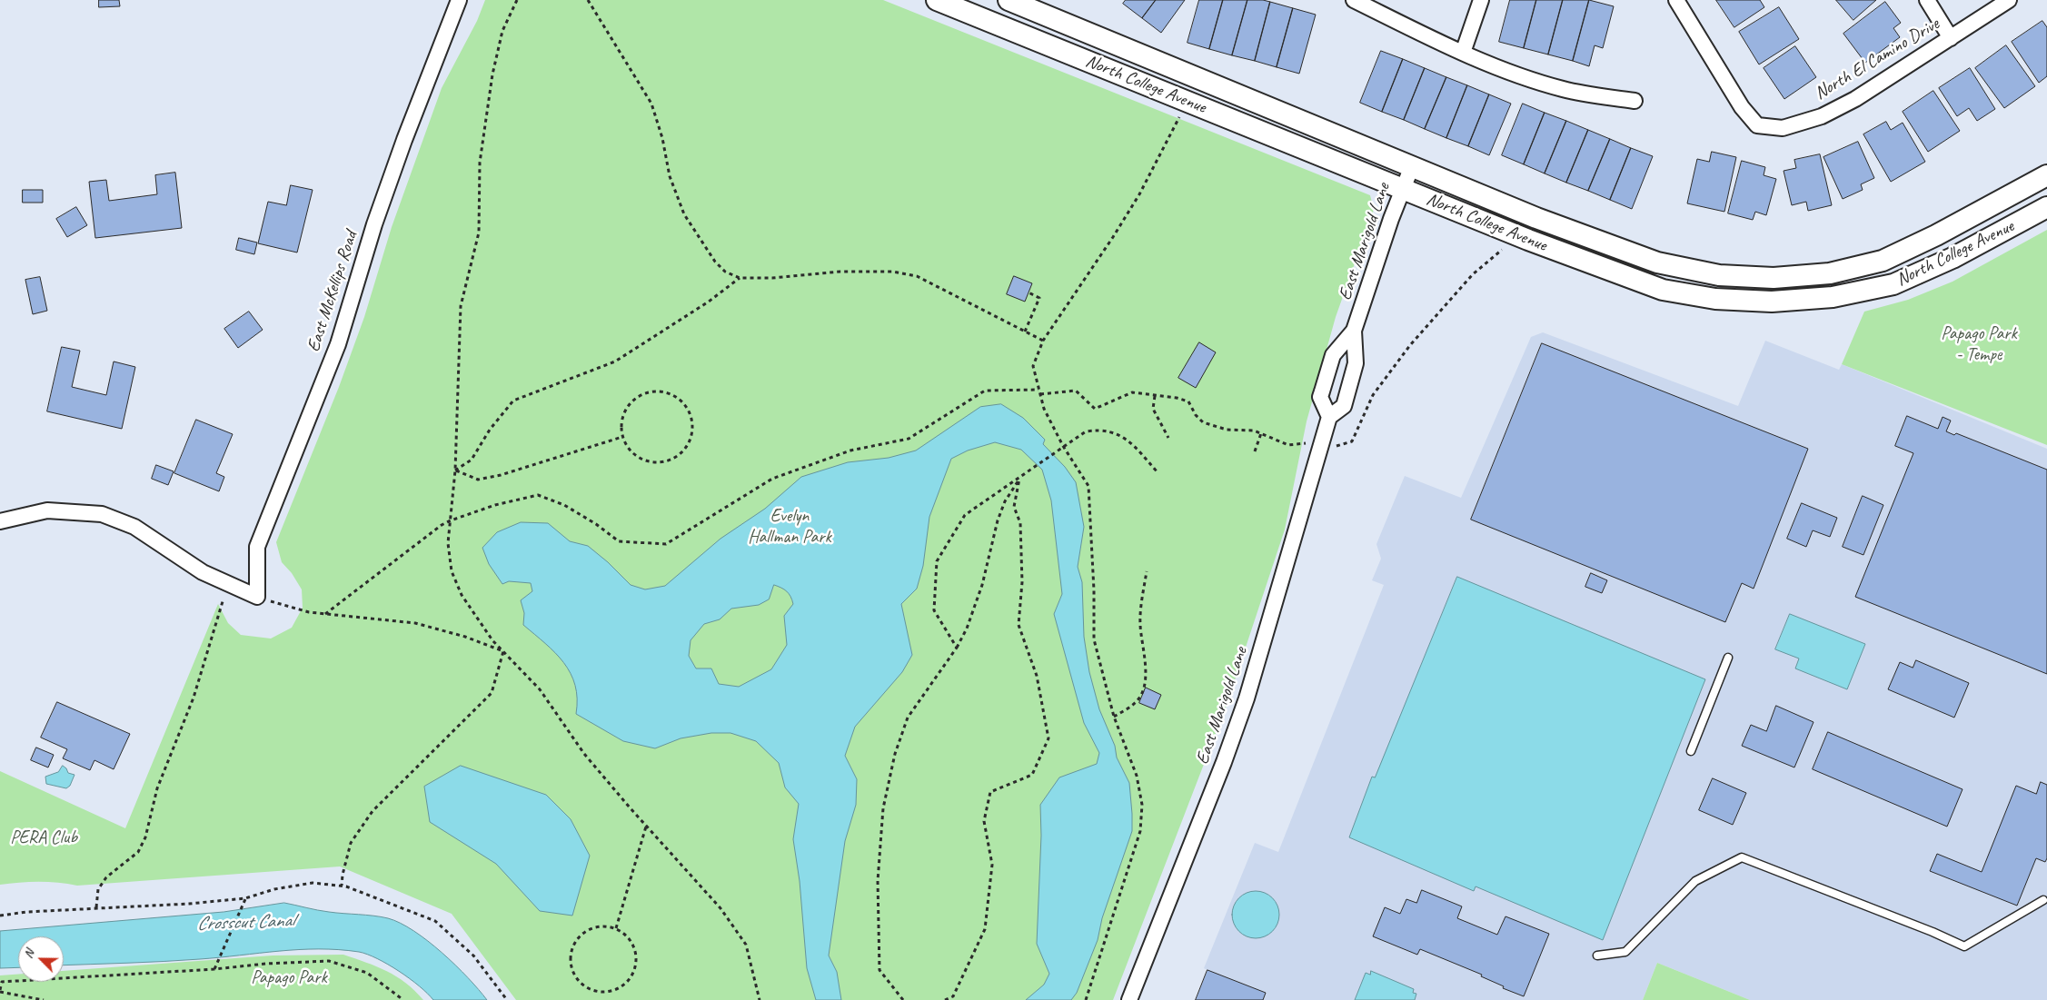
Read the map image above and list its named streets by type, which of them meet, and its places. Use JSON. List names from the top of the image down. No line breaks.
{"streets":{"street":["North El Camino Drive","North College Avenue","East Marigold Lane","East McKellips Road"]},"crossings":[["North College Avenue","East Marigold Lane"]],"water":["Crosscut Canal"],"parks":["Papago Park - Tempe","Evelyn Hallman Park","PERA Club","Papago Park"],"north":"top left"}
